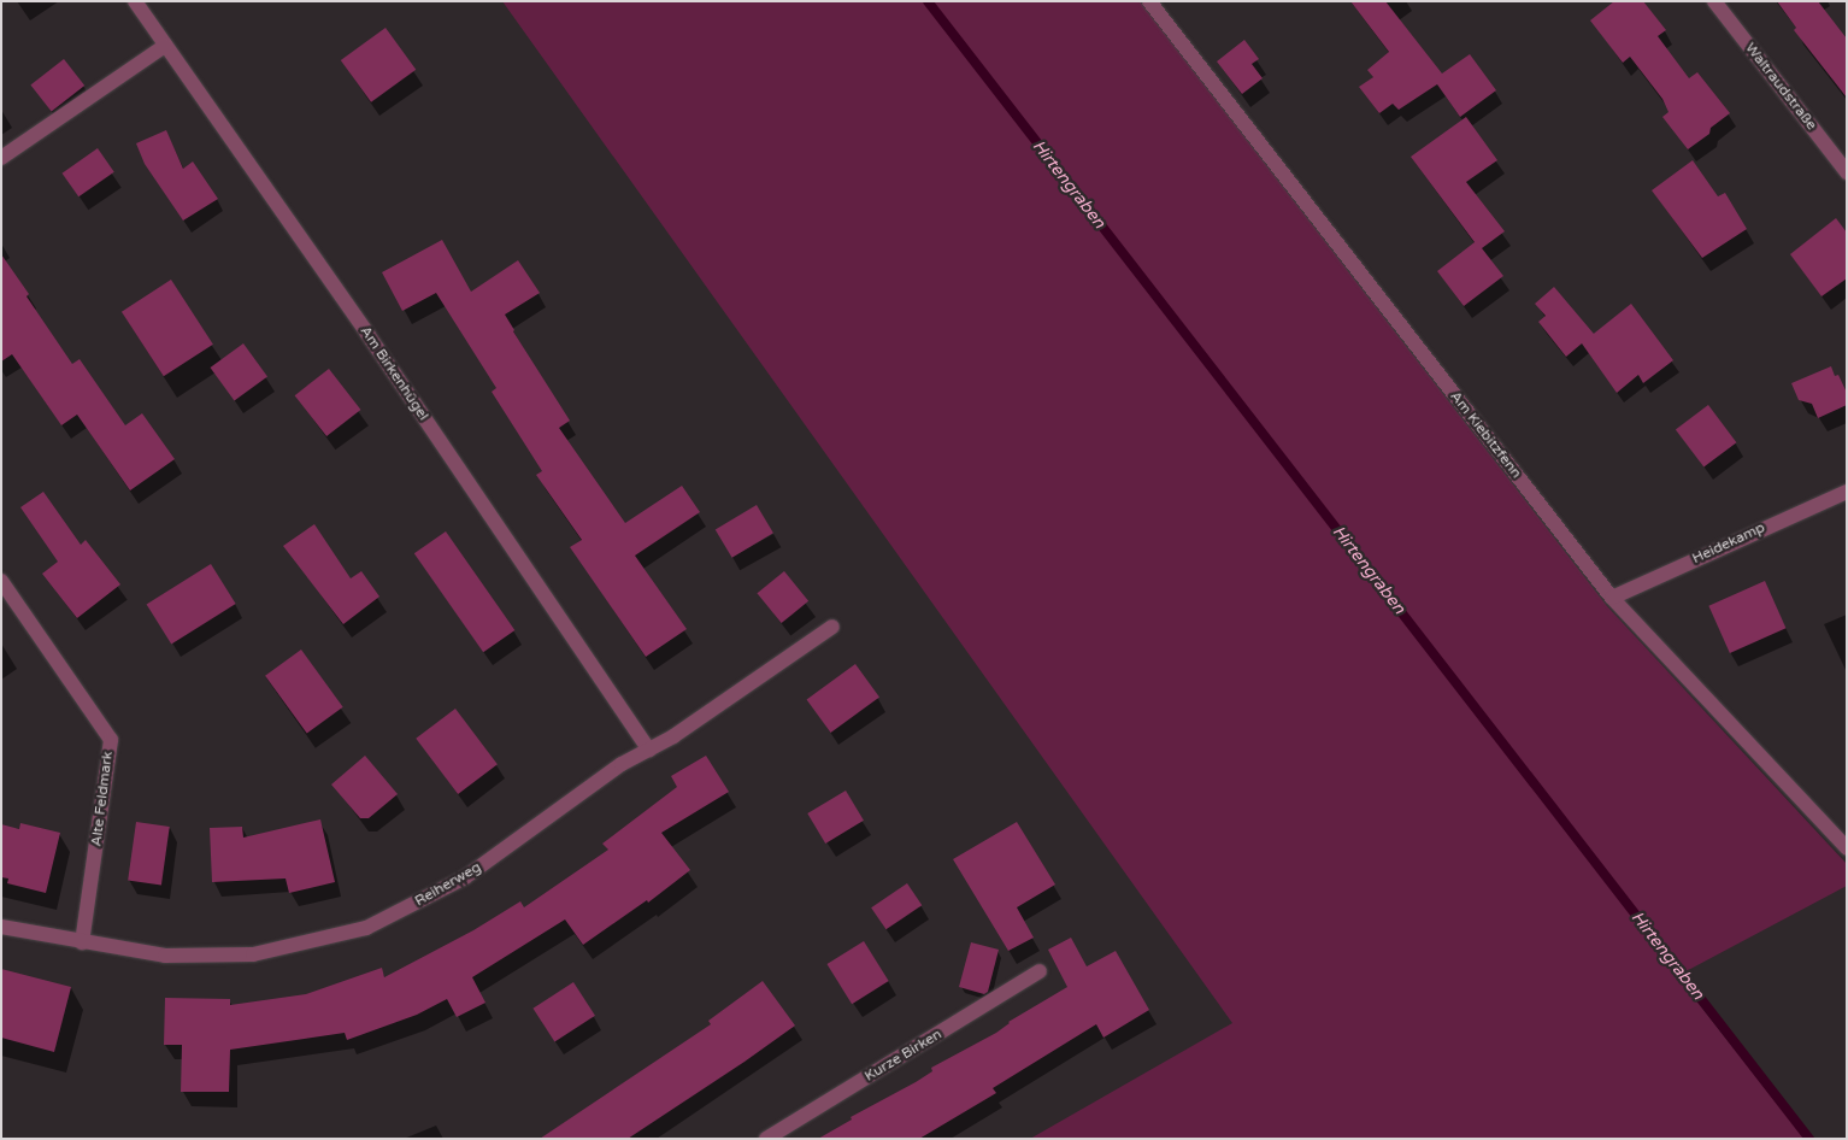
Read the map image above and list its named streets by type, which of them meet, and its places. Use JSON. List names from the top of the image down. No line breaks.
{"streets":{"street":["Waltraudstraße","Am Birkenhügel","Am Kiebitzfenn","Heidekamp","Alte Feldmark","Reiherweg","Kurze Birken"]},"crossings":[["Am Birkenhügel","Reiherweg"],["Am Kiebitzfenn","Heidekamp"],["Alte Feldmark","Reiherweg"]],"water":["Hirtengraben"]}
